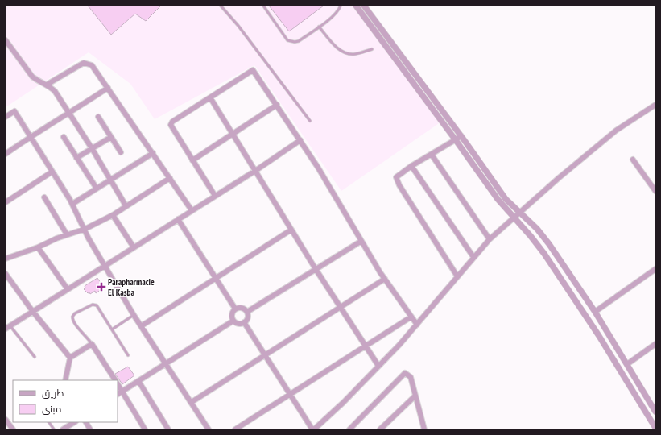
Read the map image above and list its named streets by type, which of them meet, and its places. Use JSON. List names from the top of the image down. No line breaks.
{"places":{"health":["Parapharmacie El Kasba"]},"legend":["طريق","مبنى"]}
